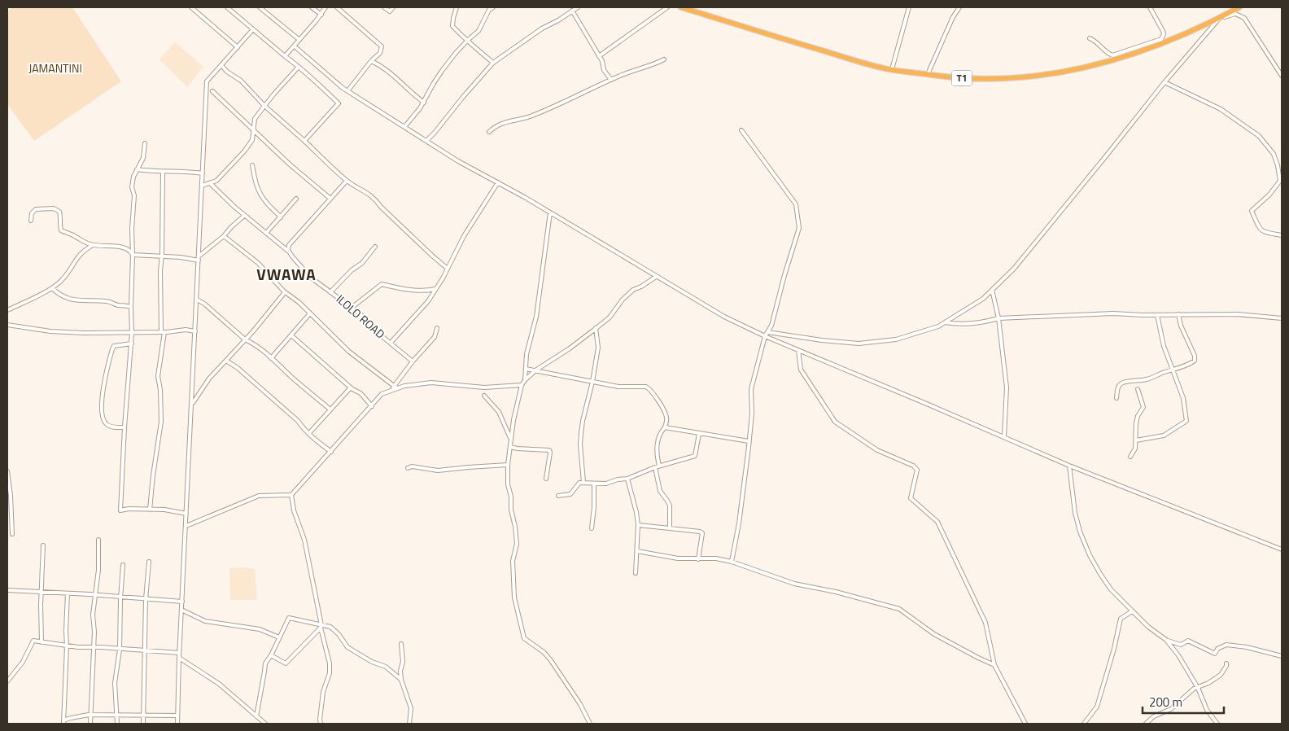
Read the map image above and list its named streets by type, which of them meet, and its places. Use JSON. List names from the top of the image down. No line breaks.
{"streets":{"highway":["T1"],"street":["ILOLO ROAD"]},"districts":["VWAWA"],"parks":["JAMANTINI"],"scale_bar":"200 m"}
